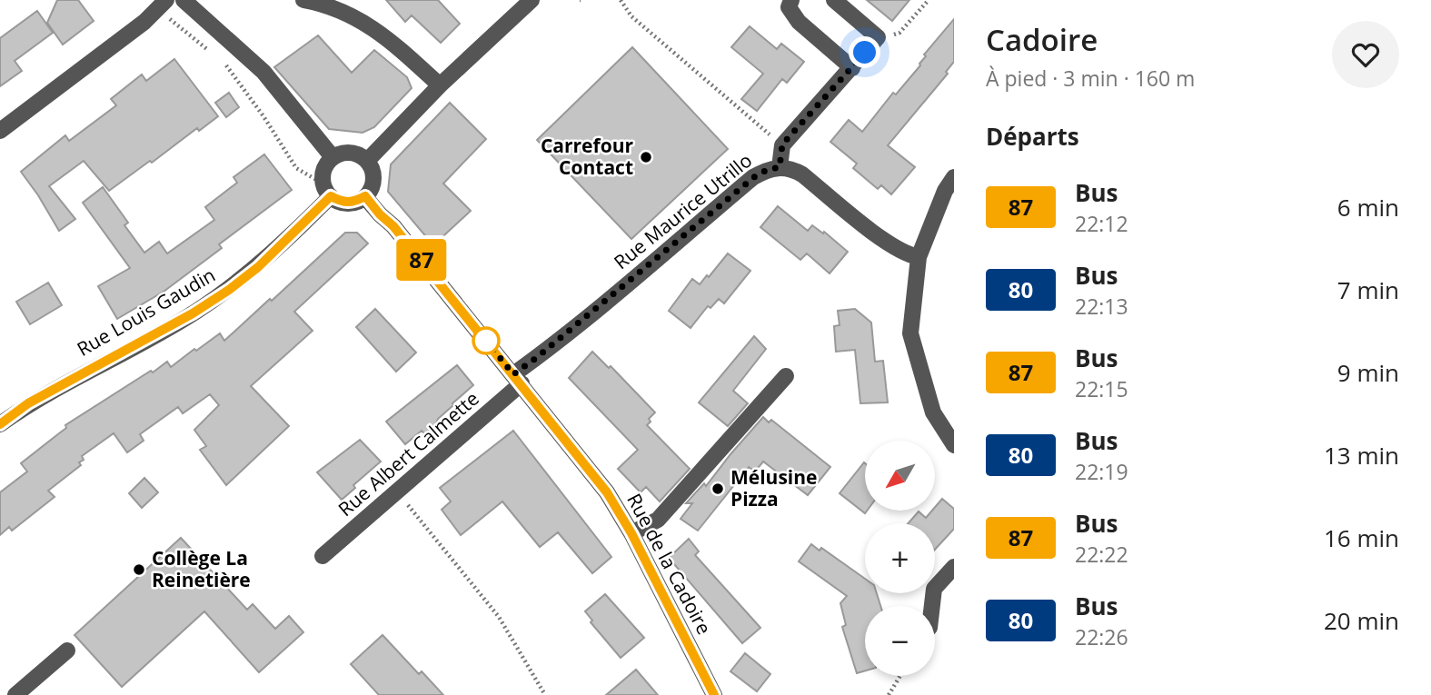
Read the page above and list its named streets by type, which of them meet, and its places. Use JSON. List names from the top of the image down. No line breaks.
{"streets":{"street":["Rue Maurice Utrillo","Rue Louis Gaudin","Rue Albert Calmette","Rue de la Cadoire"]},"crossings":[["Rue Maurice Utrillo","Rue Albert Calmette"],["Rue Maurice Utrillo","Rue de la Cadoire"],["Rue Louis Gaudin","Rue de la Cadoire"],["Rue Albert Calmette","Rue de la Cadoire"]],"places":["Carrefour Contact","Mélusine Pizza","Collège La Reinetière"],"lines":["bus line 87"],"north":"bottom left","page":{"on_map":"87","heading":[["Cadoire","À pied · 3 min · 160 m"],"Départs"],"list":[{"mark":"87","name":"Bus","note":"22:12","value":"6 min"},{"mark":"80","name":"Bus","note":"22:13","value":"7 min"},{"mark":"87","name":"Bus","note":"22:15","value":"9 min"},{"mark":"80","name":"Bus","note":"22:19","value":"13 min"},{"mark":"87","name":"Bus","note":"22:22","value":"16 min"},{"mark":"80","name":"Bus","note":"22:26","value":"20 min"}],"map_buttons":["+","−"]}}
